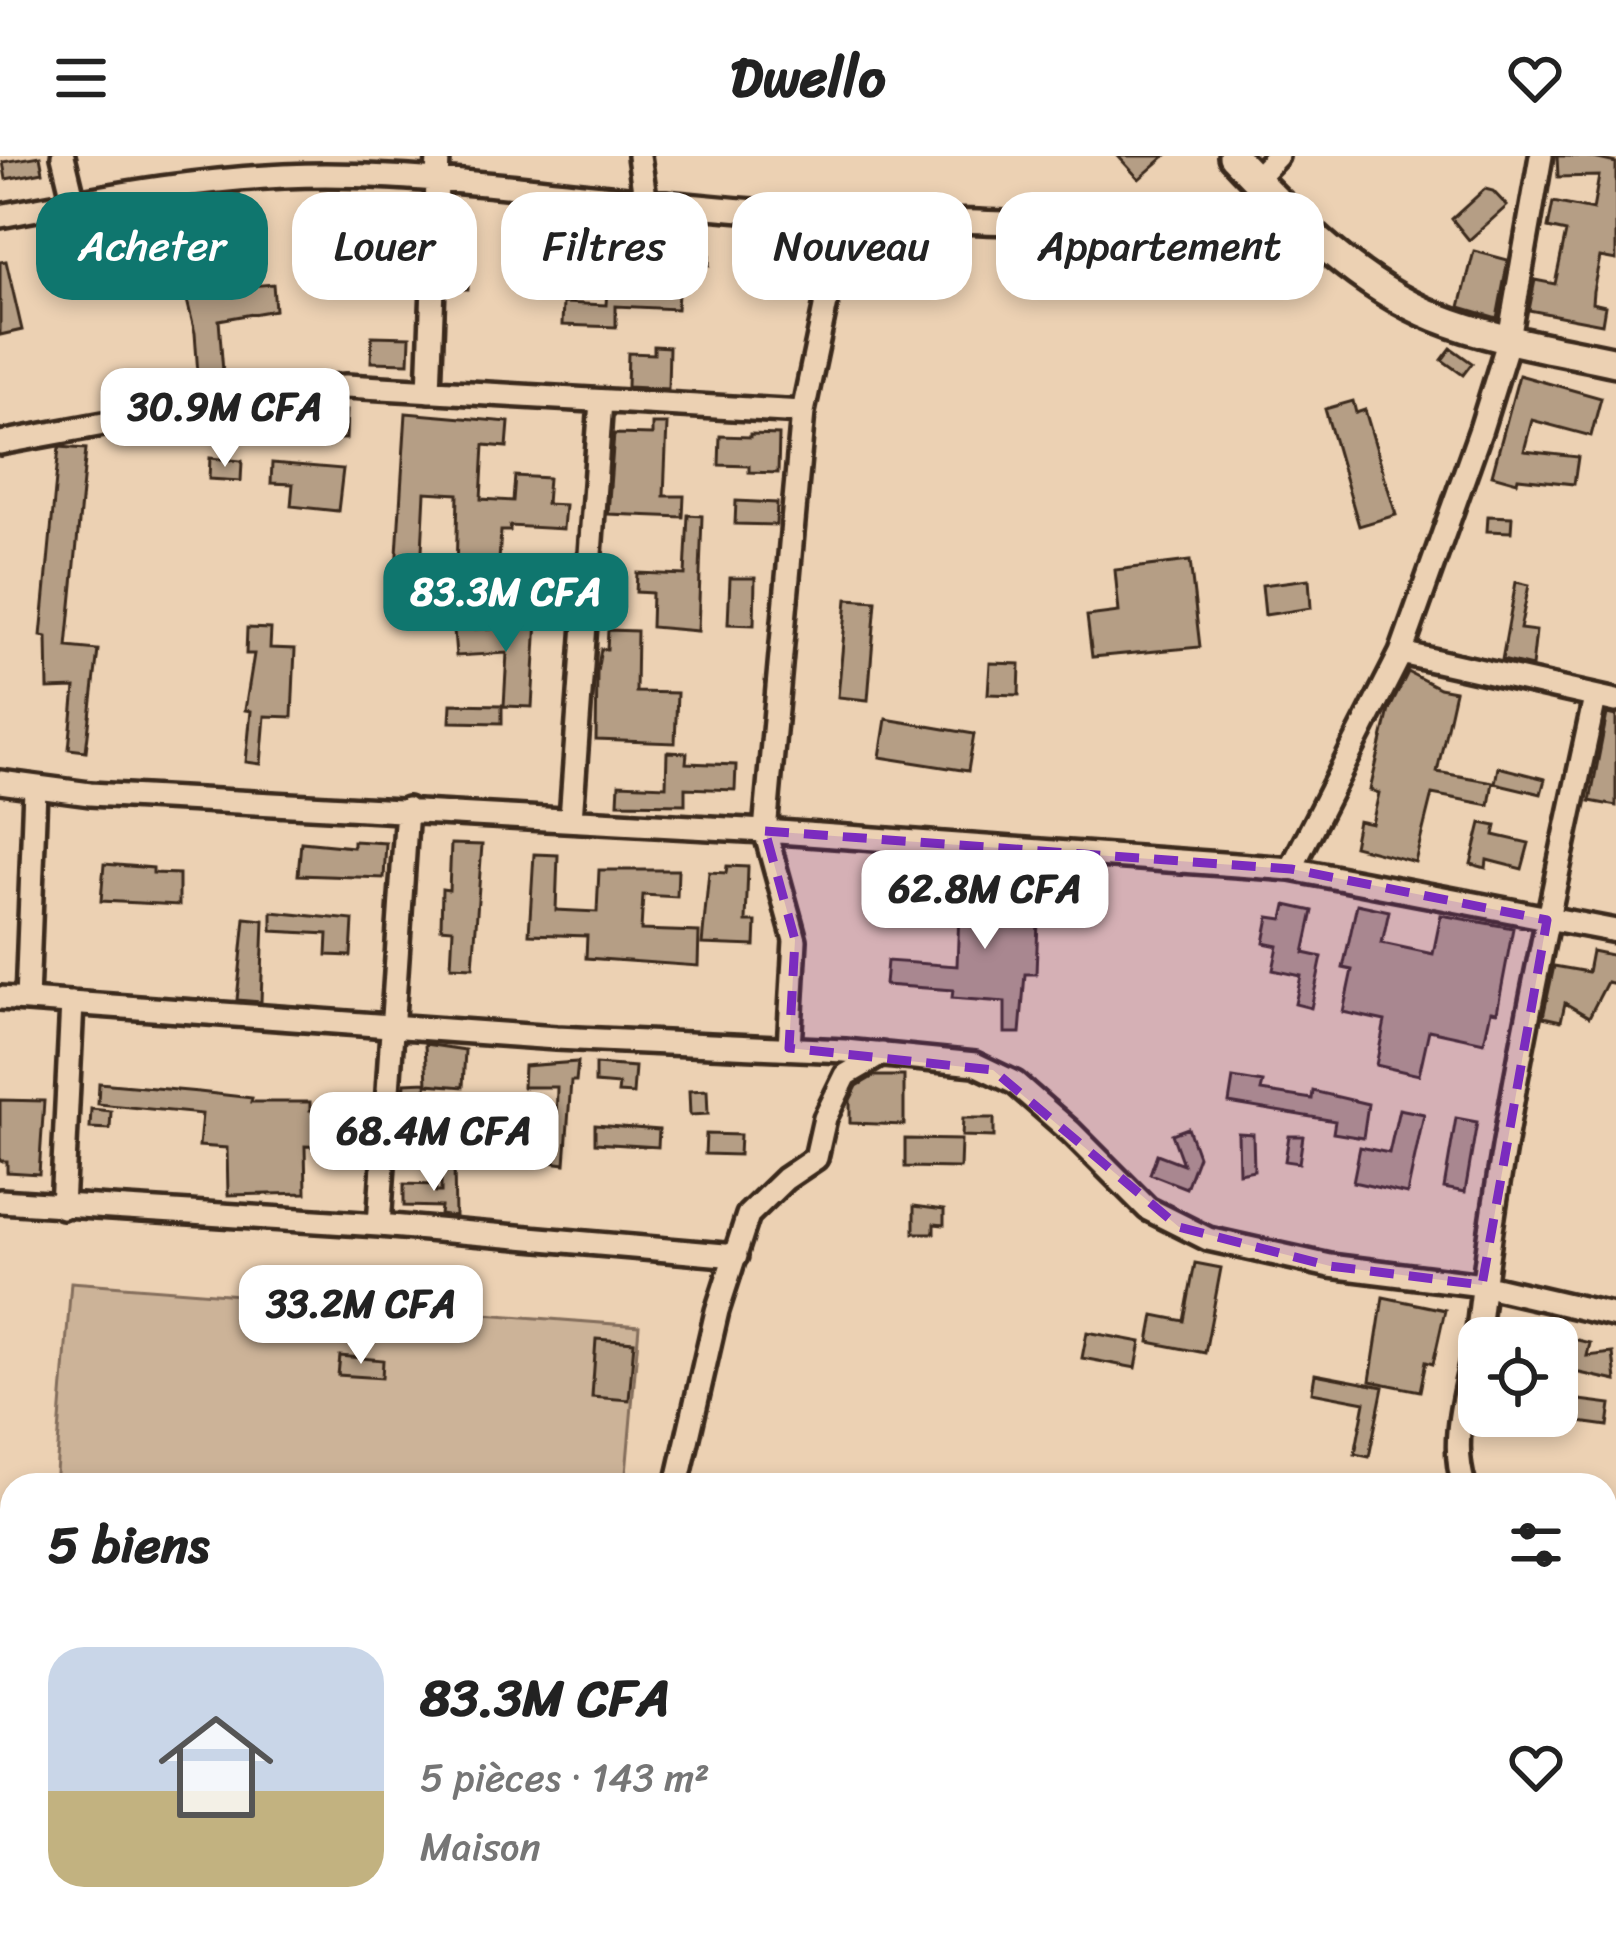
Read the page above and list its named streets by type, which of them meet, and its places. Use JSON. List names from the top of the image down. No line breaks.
{"page":{"header":"Dwello","chip":["Acheter","Louer","Filtres","Nouveau","Appartement"],"price":["30.9M CFA","83.3M CFA","62.8M CFA","68.4M CFA","33.2M CFA"],"heading":"5 biens","list":[{"name":"83.3M CFA","note":"5 pièces · 143 m² · Maison"}]}}
